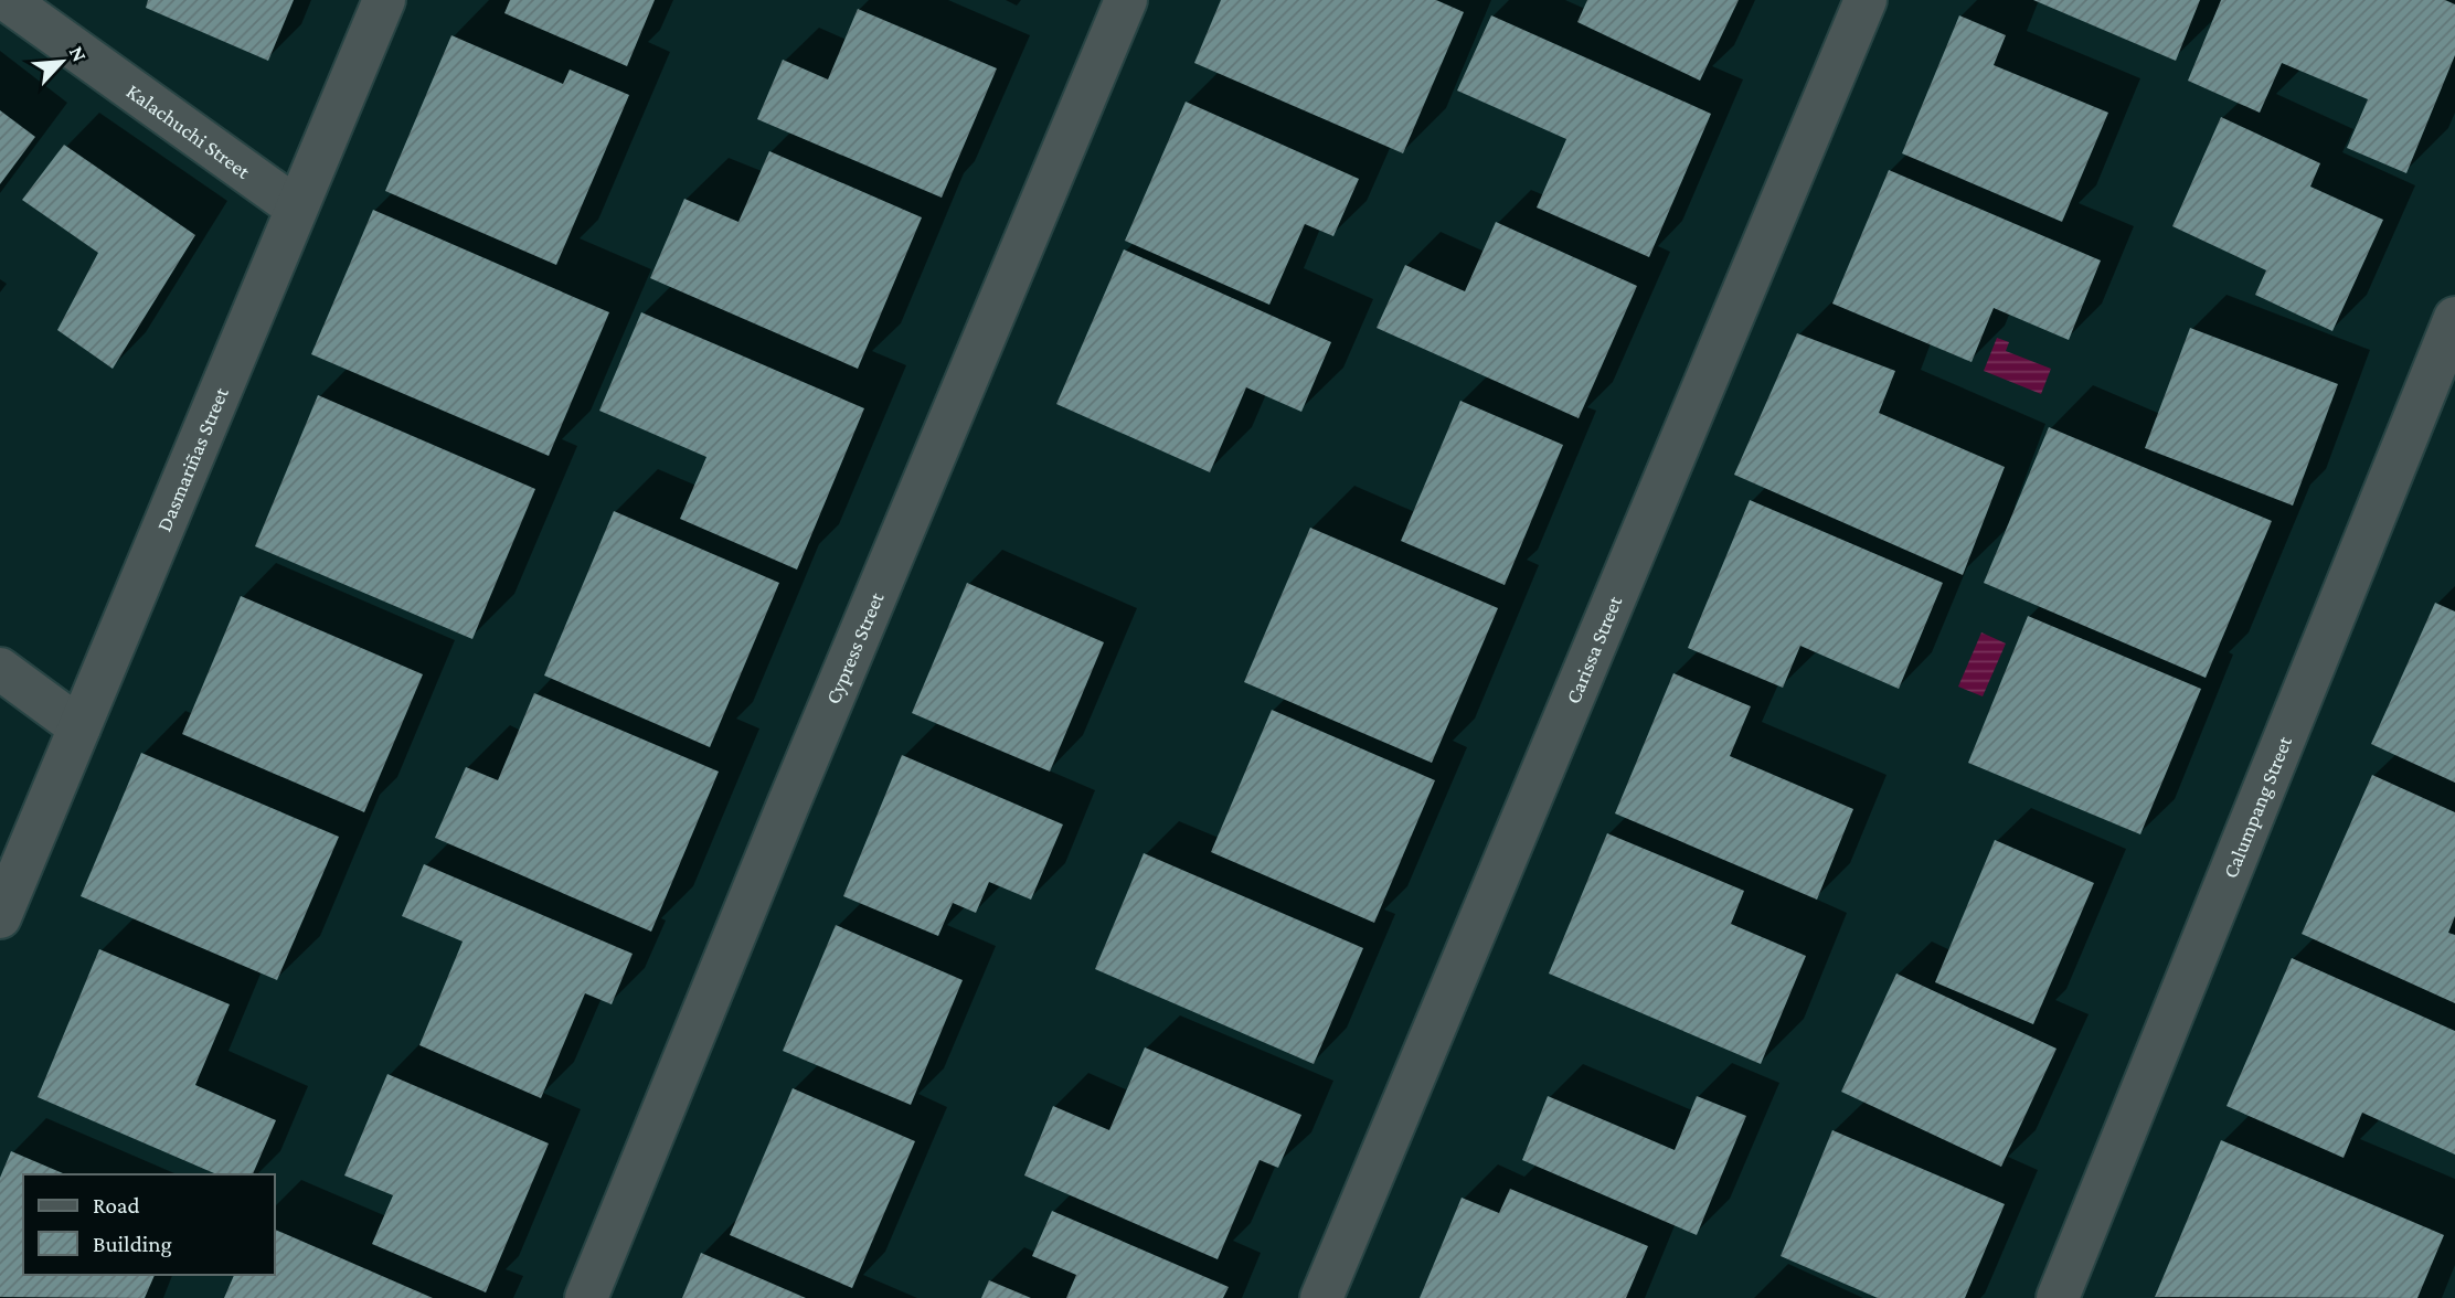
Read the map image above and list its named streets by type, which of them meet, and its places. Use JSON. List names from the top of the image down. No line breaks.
{"streets":{"street":["Kalachuchi Street","Dasmariñas Street","Cypress Street","Carissa Street","Calumpang Street"]},"crossings":[["Kalachuchi Street","Dasmariñas Street"]],"legend":["Road","Building"],"north":"top right"}
